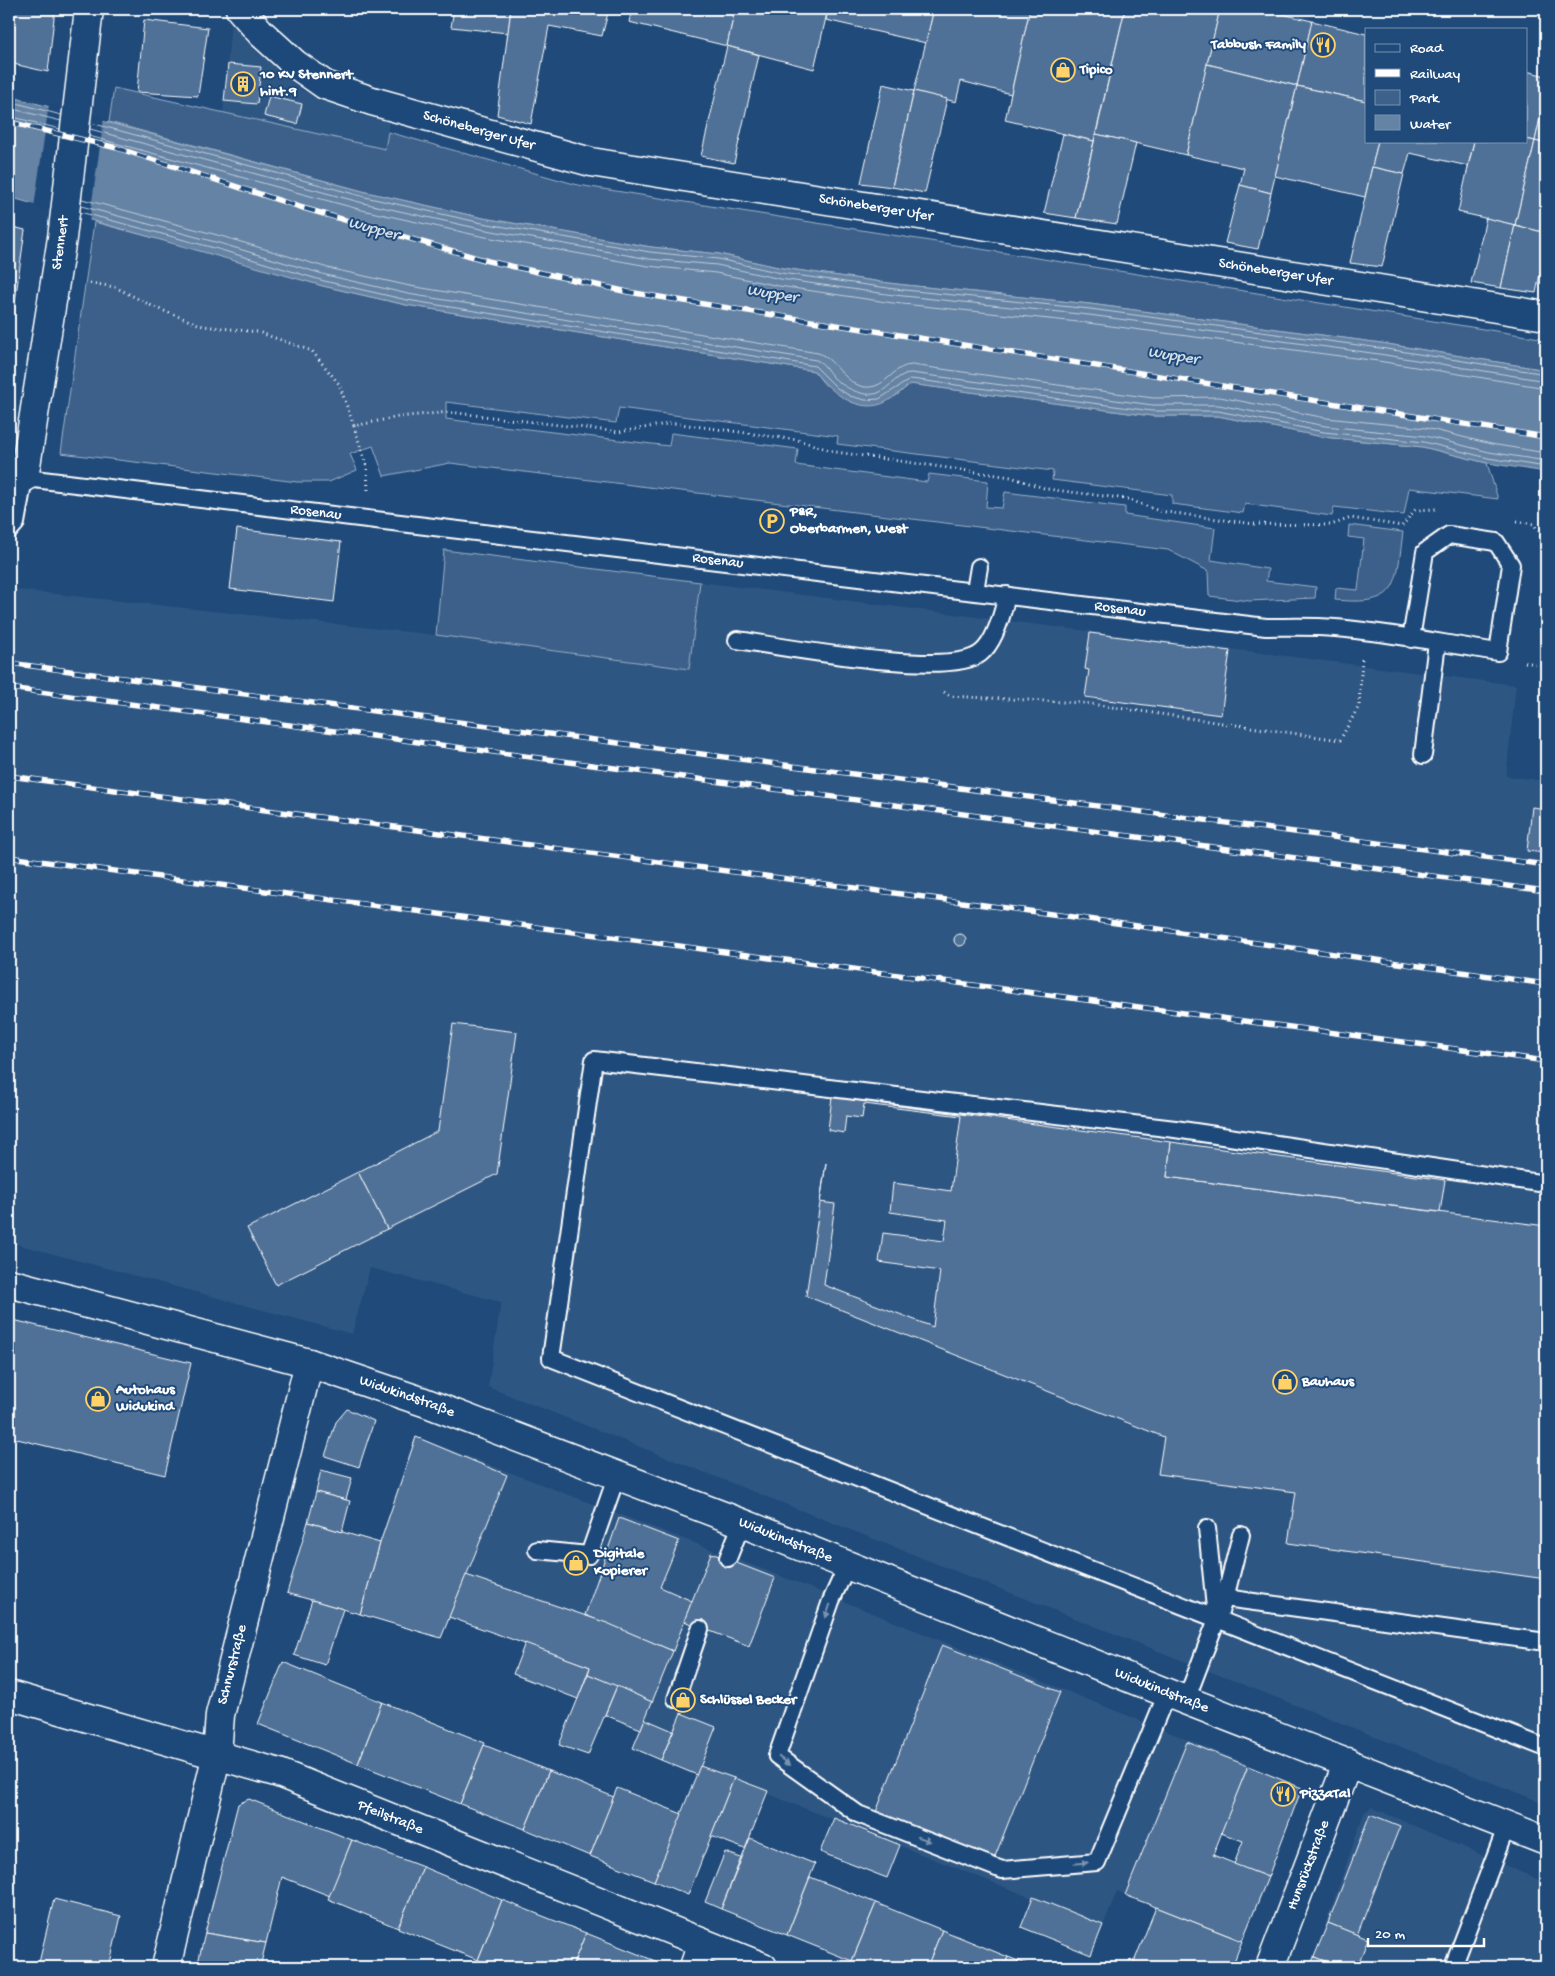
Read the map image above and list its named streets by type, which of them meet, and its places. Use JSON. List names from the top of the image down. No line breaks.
{"streets":{"street":["Schöneberger Ufer","Stennert","Widukindstraße","Schnurstraße","Pfeilstraße","Hunsrückstraße"],"lane":["Rosenau"]},"crossings":[["Stennert","Rosenau"],["Widukindstraße","Schnurstraße"],["Widukindstraße","Hunsrückstraße"],["Schnurstraße","Pfeilstraße"]],"water":["Wupper"],"places":{"restaurant":["Tabbush Family","PizzaTal"],"shop":["Tipico","Bauhaus","Autohaus Widukind","Digitale Kopierer","Schlüssel Becker"],"building":["10 KV Stennert hint.9"],"parking":["P&R, Oberbarmen, West"]},"legend":["Road","Railway","Park","Water"],"scale_bar":"20 m"}
